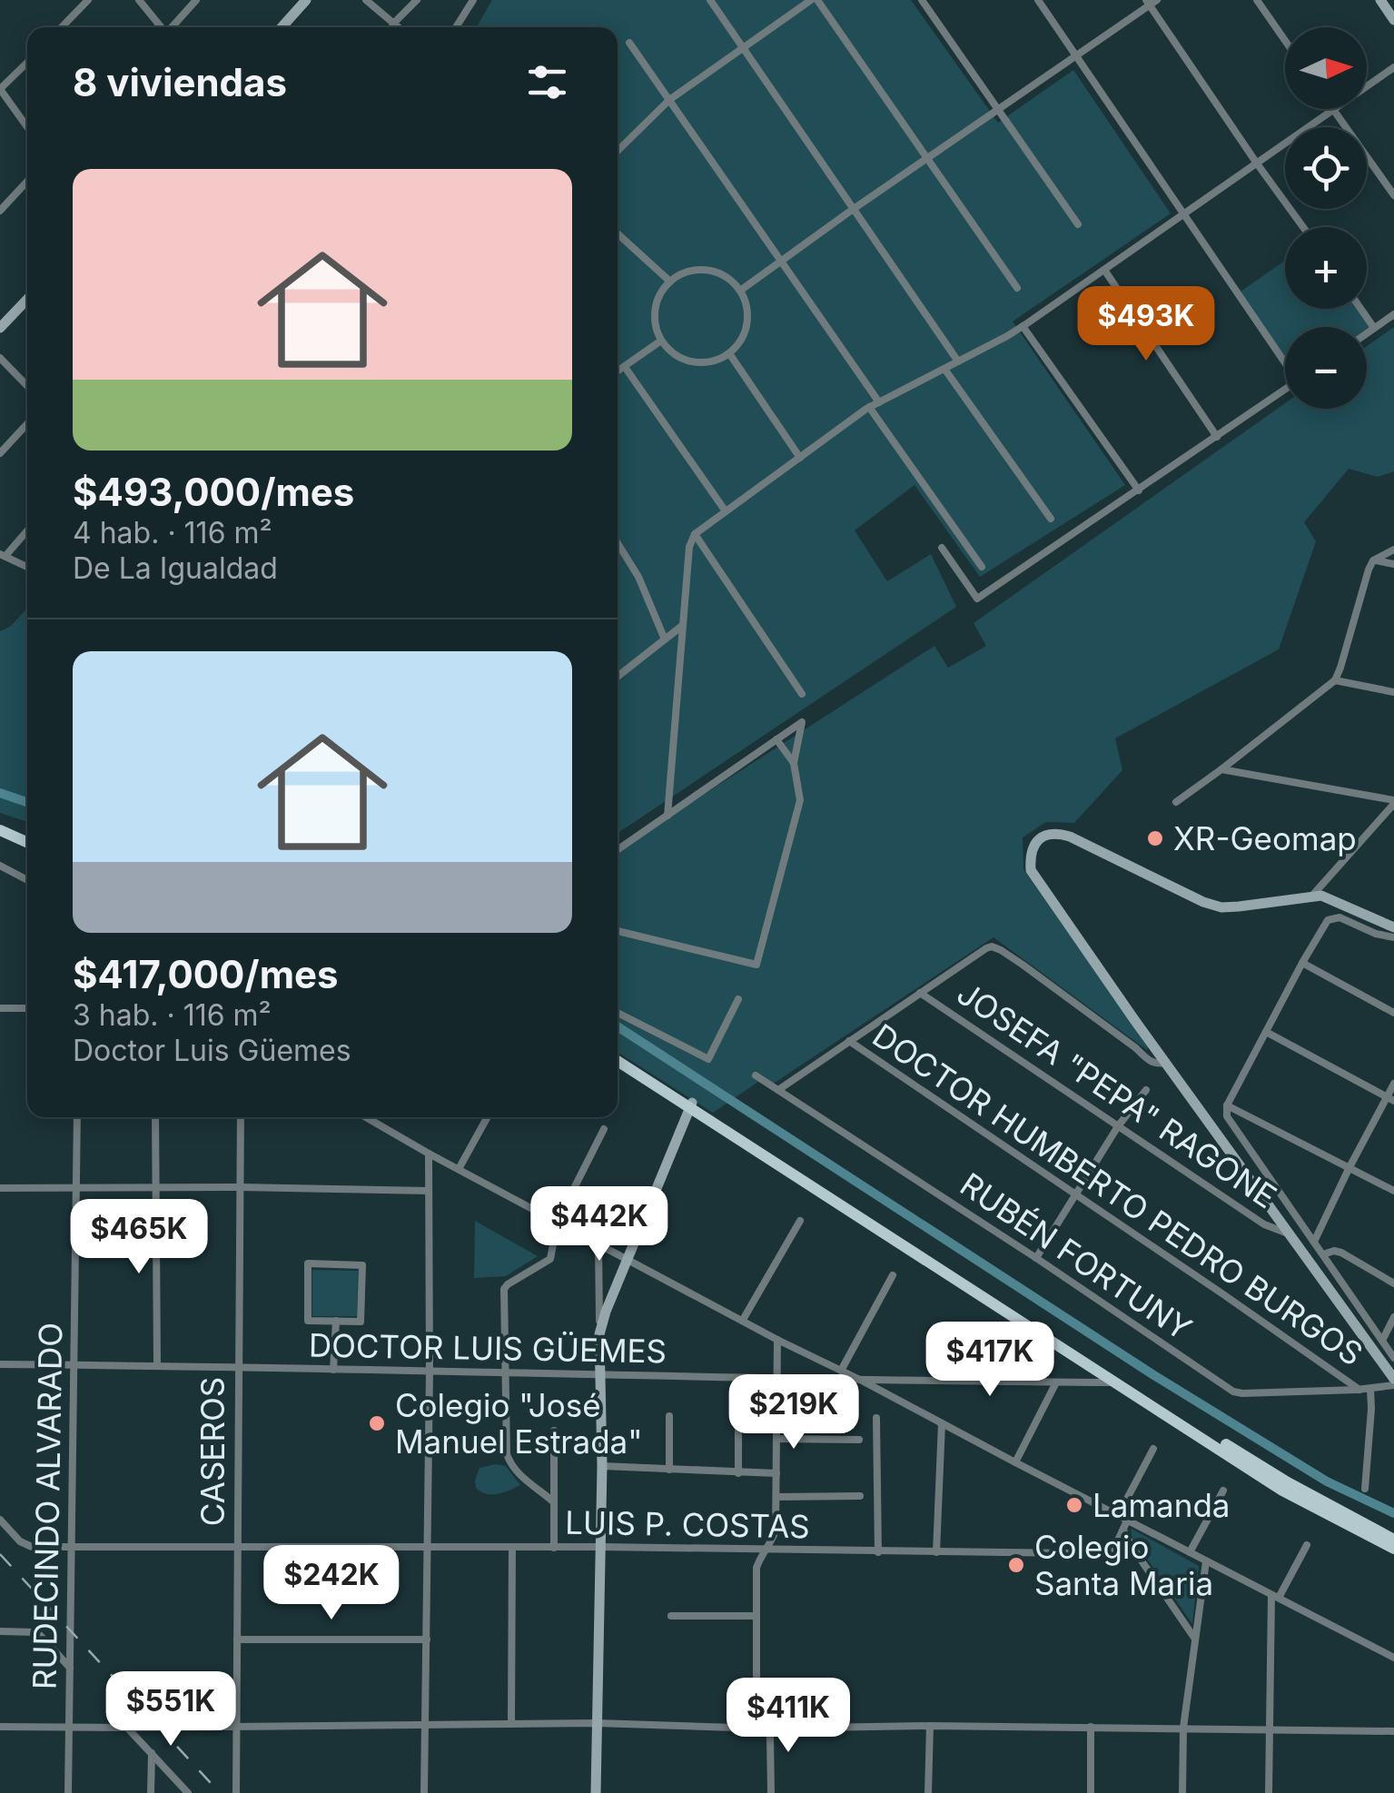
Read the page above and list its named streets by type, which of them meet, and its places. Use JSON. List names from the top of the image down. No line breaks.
{"streets":{"street":["JOSEFA \"PEPA\" RAGONE","DOCTOR HUMBERTO PEDRO BURGOS","RUBÉN FORTUNY","DOCTOR LUIS GÜEMES","CASEROS","RUDECINDO ALVARADO","LUIS P. COSTAS"]},"crossings":[["DOCTOR HUMBERTO PEDRO BURGOS","RUBÉN FORTUNY"],["DOCTOR LUIS GÜEMES","CASEROS"],["DOCTOR LUIS GÜEMES","RUDECINDO ALVARADO"],["CASEROS","LUIS P. COSTAS"],["RUDECINDO ALVARADO","LUIS P. COSTAS"]],"places":["XR-Geomap","Colegio \"José Manuel Estrada\"","Lamanda","Colegio Santa Maria"],"north":"right","page":{"map_buttons":["+","−"],"heading":"8 viviendas","list":[{"name":"$493,000/mes","note":"4 hab. · 116 m² · De La Igualdad"},{"name":"$417,000/mes","note":"3 hab. · 116 m² · Doctor Luis Güemes"}],"price":["$493K","$442K","$465K","$417K","$219K","$242K","$551K","$411K"]}}
